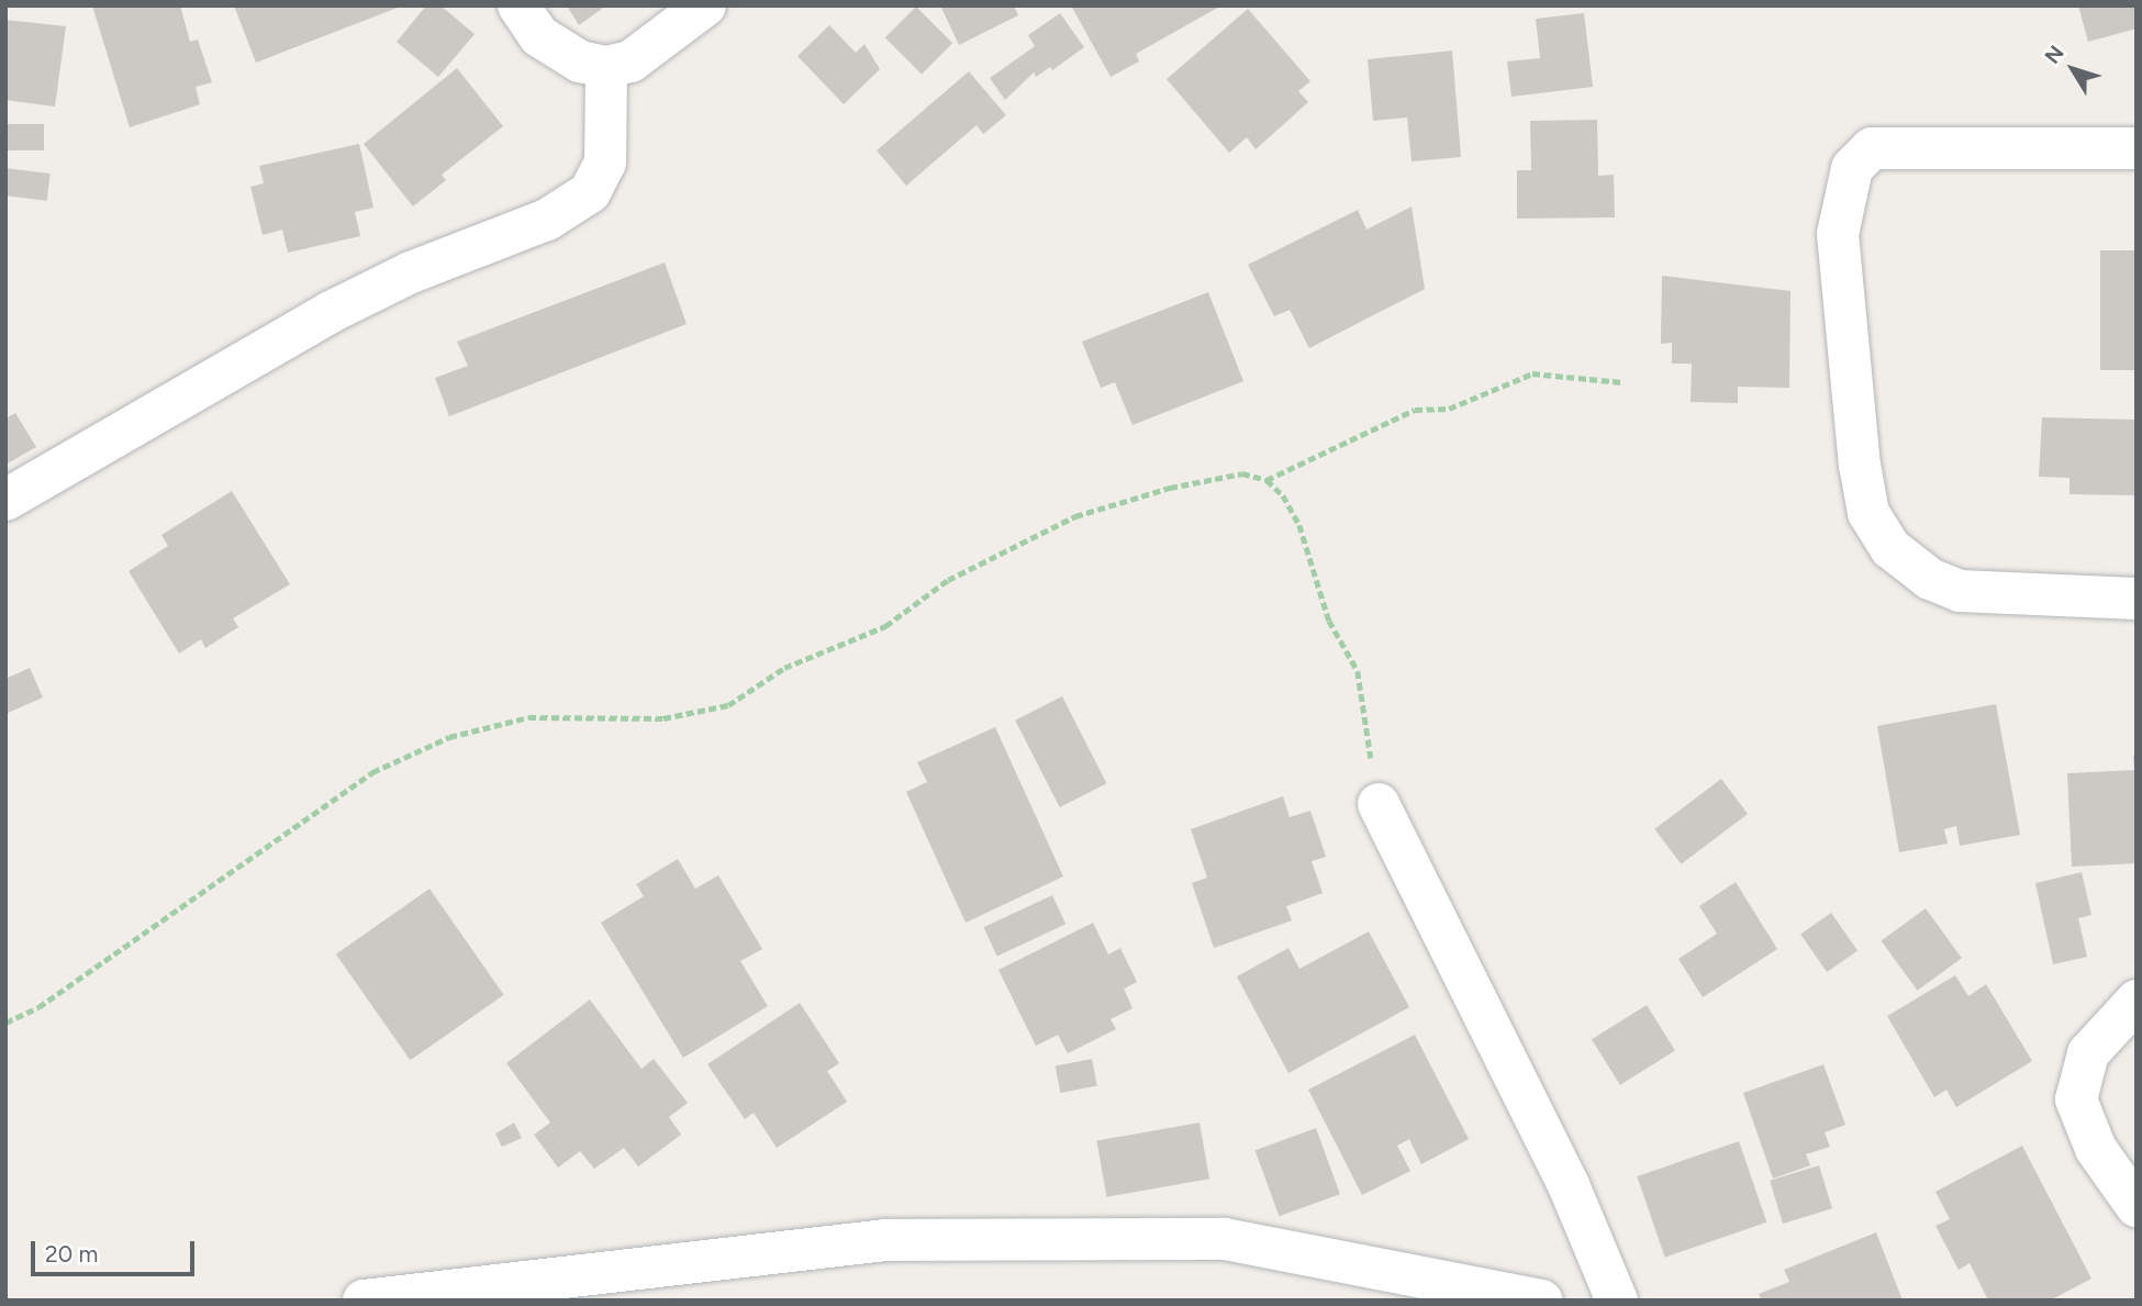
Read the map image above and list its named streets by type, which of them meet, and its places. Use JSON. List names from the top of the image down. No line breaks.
{"scale_bar":"20 m","north":"top left"}
